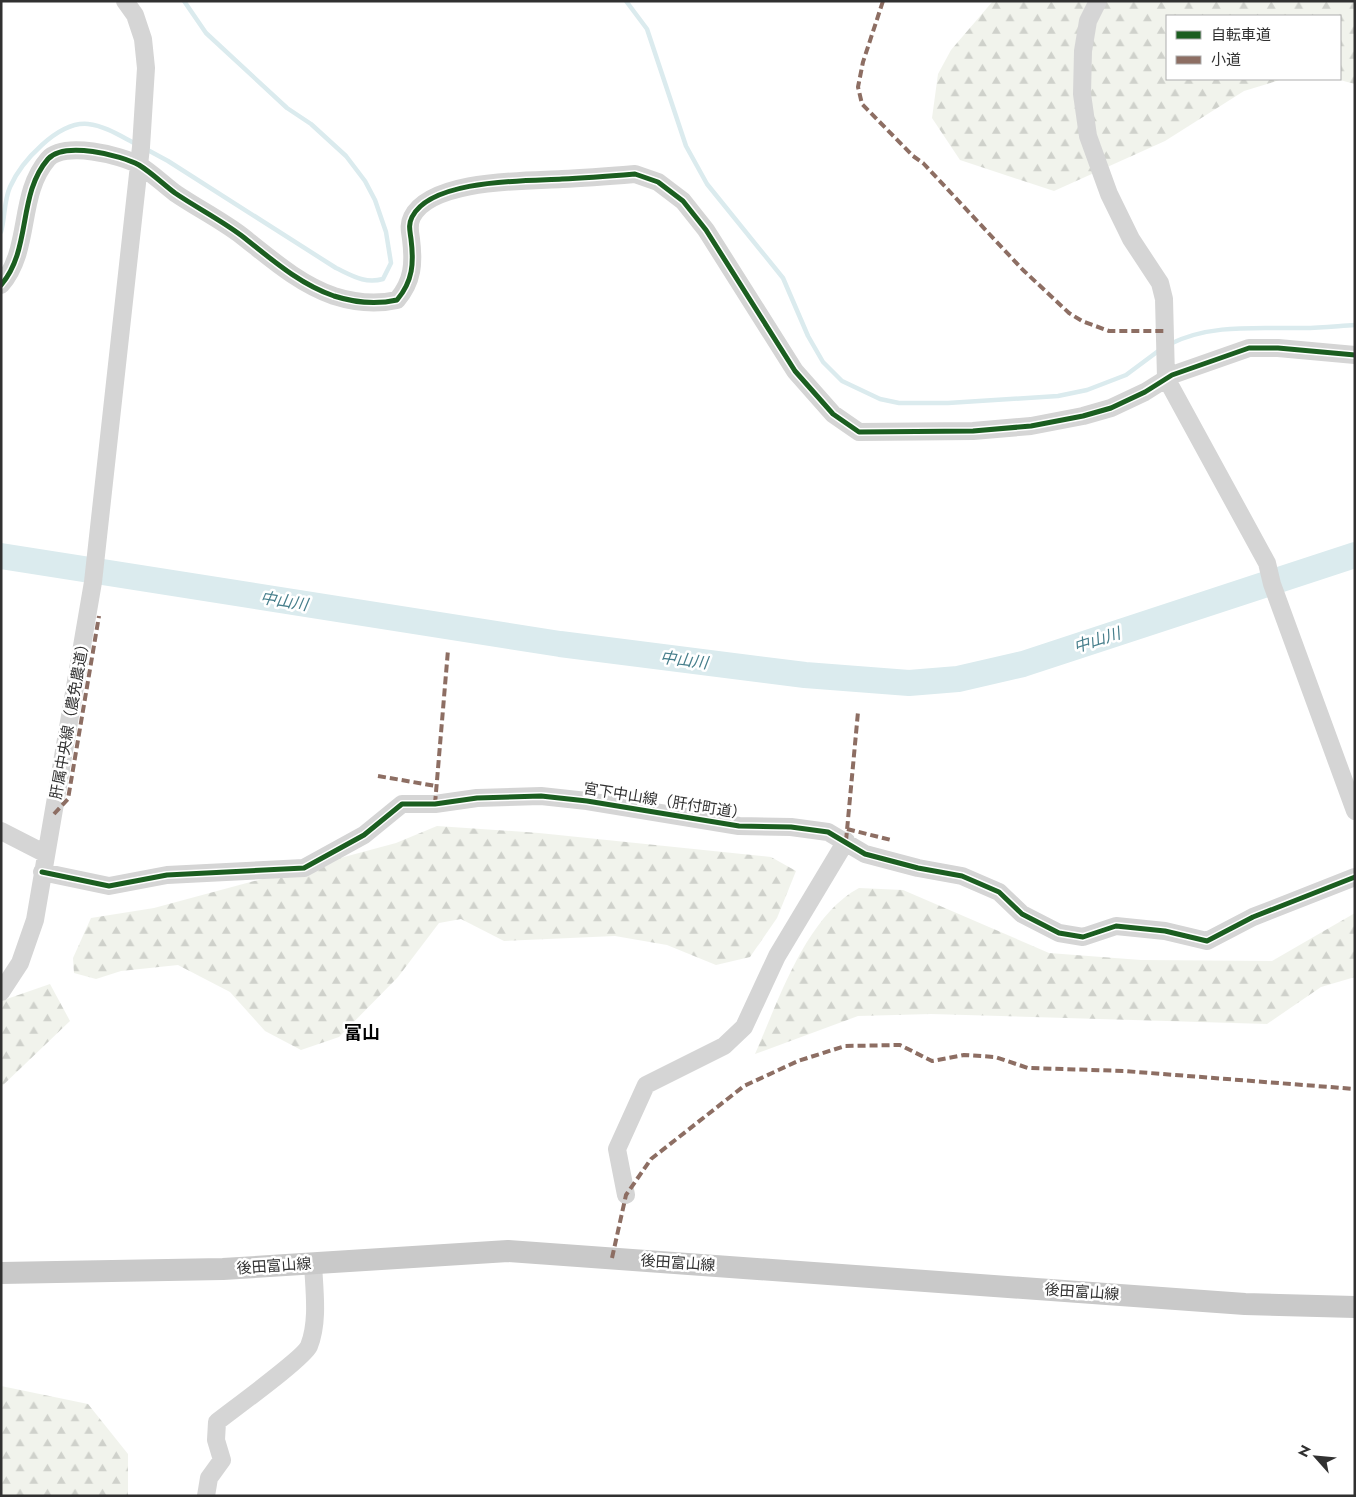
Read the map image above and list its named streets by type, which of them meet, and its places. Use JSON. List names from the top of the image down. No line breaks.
{"streets":{"main road":["後田富山線"],"street":["肝属中央線（農免農道）","宮下中山線（肝付町道）"]},"crossings":[["肝属中央線（農免農道）","宮下中山線（肝付町道）"]],"districts":["富山"],"water":["中山川"],"legend":["自転車道","小道"],"north":"top left"}
